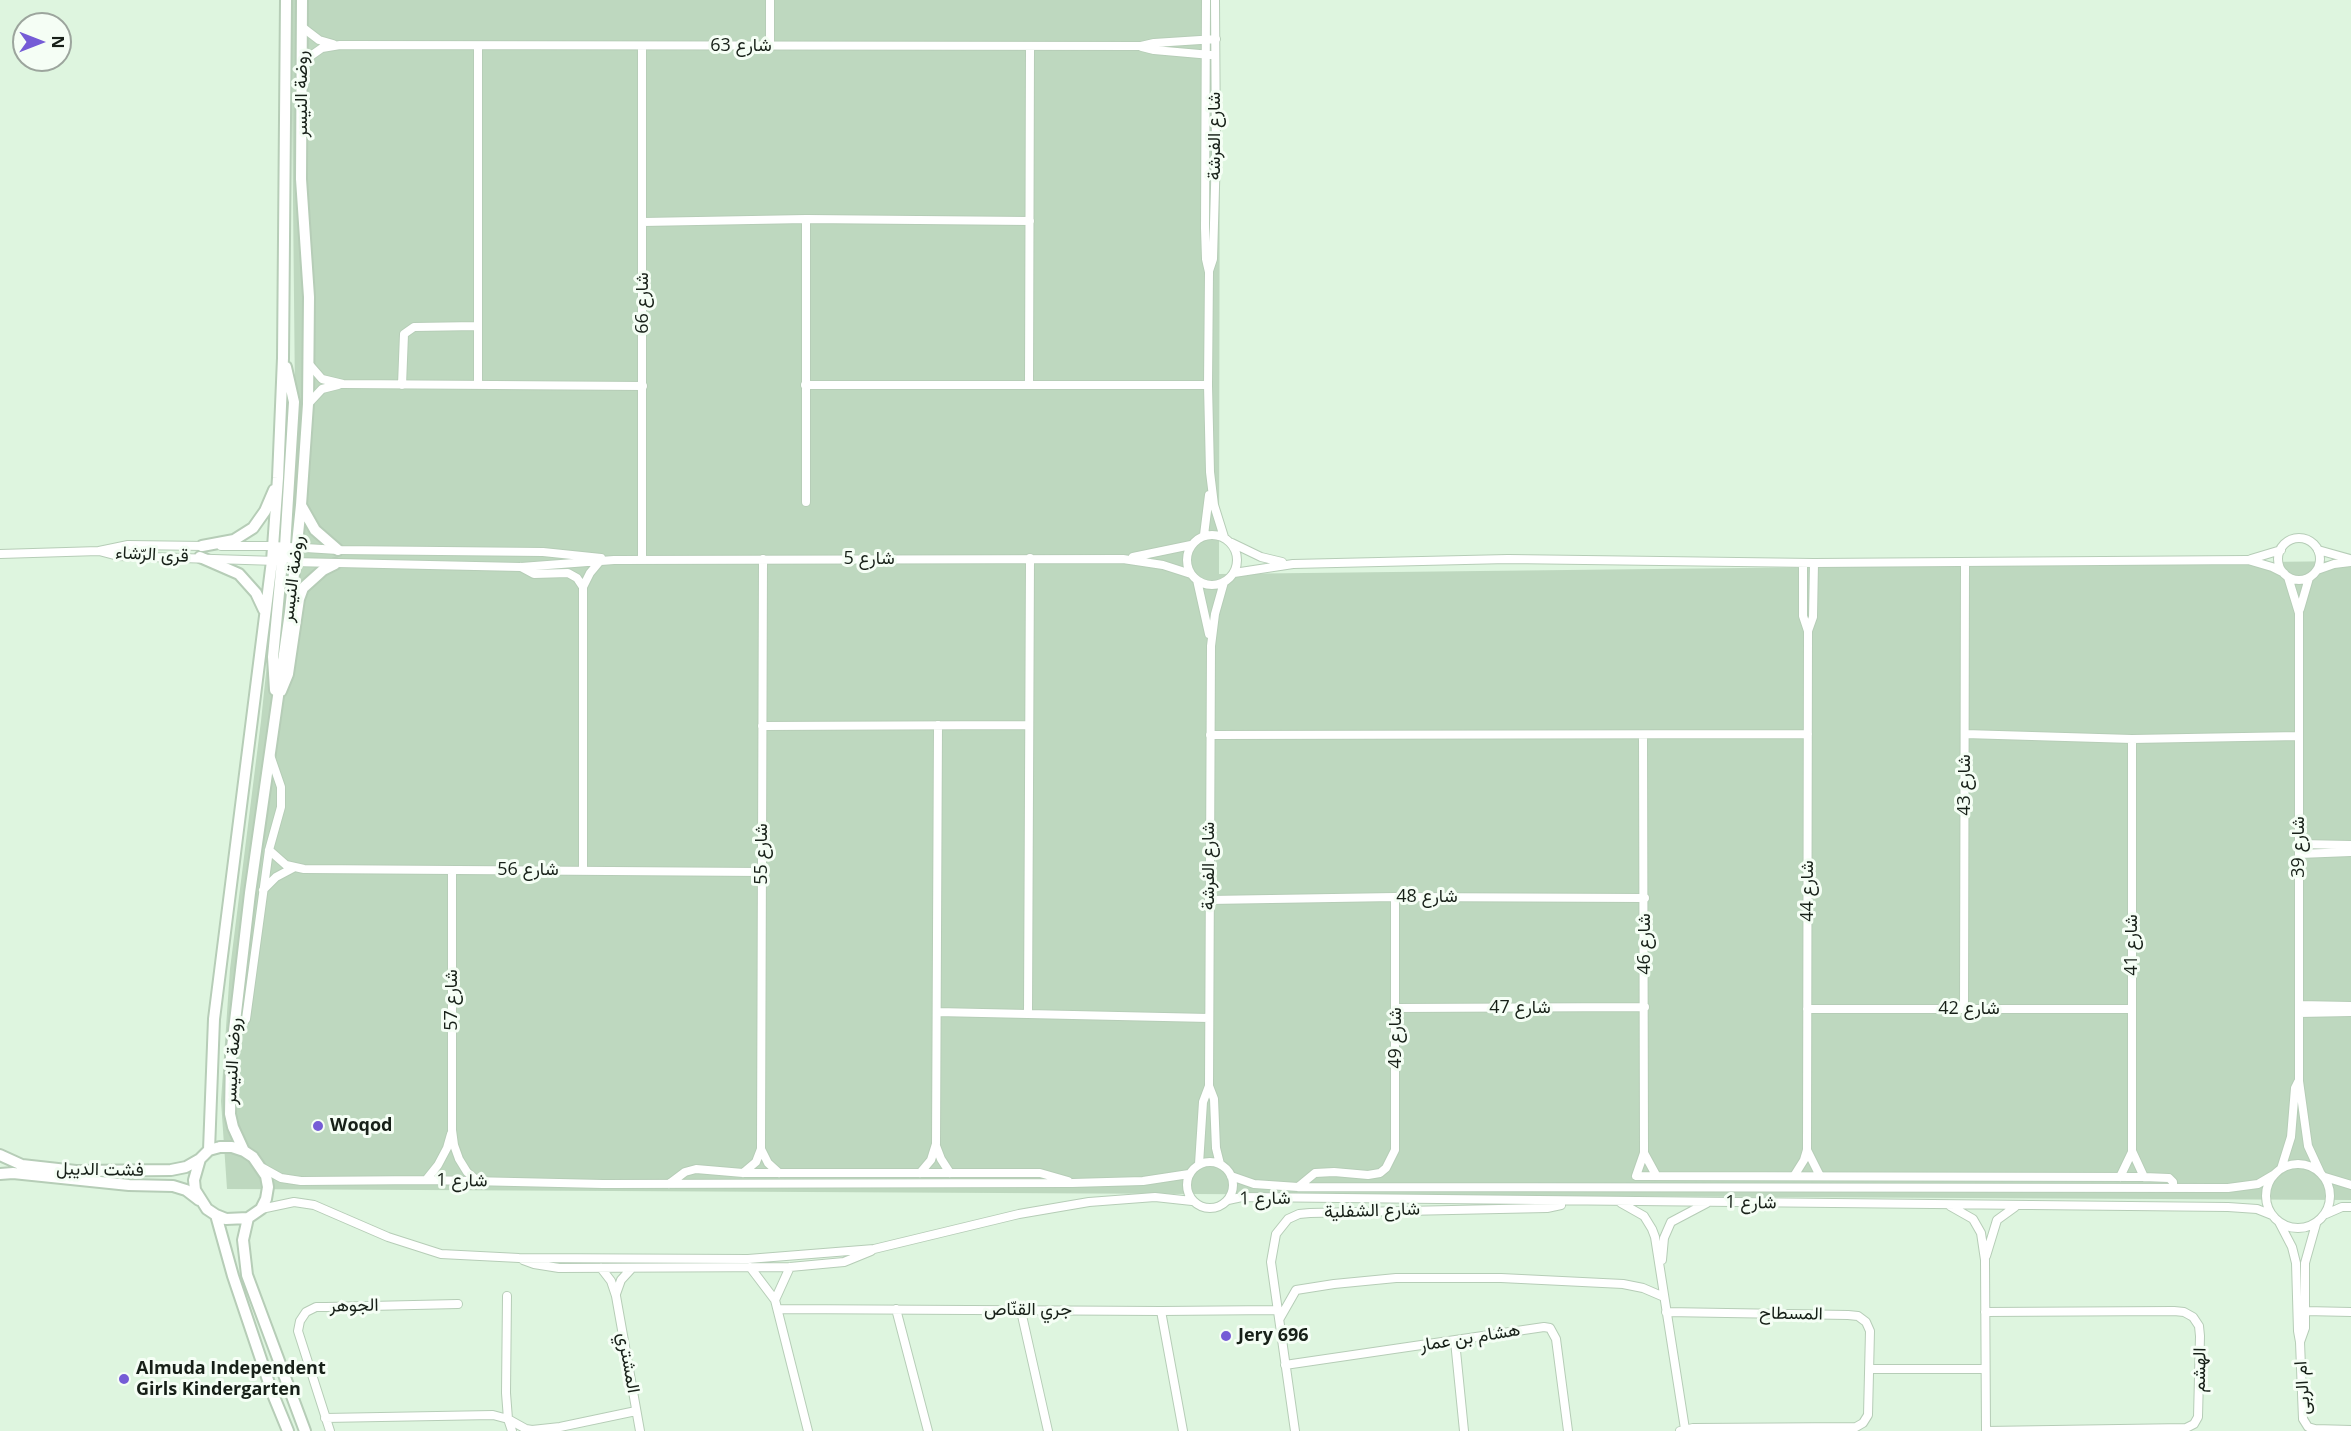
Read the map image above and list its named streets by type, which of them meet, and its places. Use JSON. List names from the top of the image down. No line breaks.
{"streets":{"street":["شارع 63","روضة النيسر","شارع الفرشة","شارع 66","قرى الرّشاء","شارع 5","شارع 43","شارع 39","شارع 55","شارع 56","شارع 44","شارع 48","شارع 46","شارع 41","شارع 57","شارع 47","شارع 42","شارع 49","فشت الديبل","شارع 1","شارع الشفلية","الجوهر","جري القنّاص","المسطاح","هشام بن عمار","المشتري","الهشم","ام الربى"]},"crossings":[["شارع 63","روضة النيسر"],["شارع 63","شارع الفرشة"],["شارع 63","شارع 66"],["روضة النيسر","قرى الرّشاء"],["روضة النيسر","فشت الديبل"],["روضة النيسر","شارع 1"],["شارع الفرشة","شارع 5"],["شارع الفرشة","شارع 48"],["شارع الفرشة","شارع 1"],["شارع 66","شارع 5"],["قرى الرّشاء","شارع 5"],["شارع 5","شارع 55"],["شارع 43","شارع 42"],["شارع 39","شارع 1"],["شارع 39","ام الربى"],["شارع 55","شارع 56"],["شارع 56","شارع 57"],["شارع 44","شارع 42"],["شارع 44","شارع 1"],["شارع 48","شارع 46"],["شارع 48","شارع 49"],["شارع 46","شارع 47"],["شارع 46","شارع 1"],["شارع 41","شارع 42"],["شارع 41","شارع 1"],["شارع 57","شارع 1"],["شارع 47","شارع 49"],["شارع 49","شارع 1"],["فشت الديبل","شارع 1"],["شارع 1","شارع الشفلية"],["شارع 1","المسطاح"],["شارع 1","الهشم"],["شارع 1","ام الربى"],["شارع الشفلية","جري القنّاص"],["شارع الشفلية","هشام بن عمار"]],"places":["Woqod","Jery 696","Almuda Independent Girls Kindergarten"],"north":"right"}
